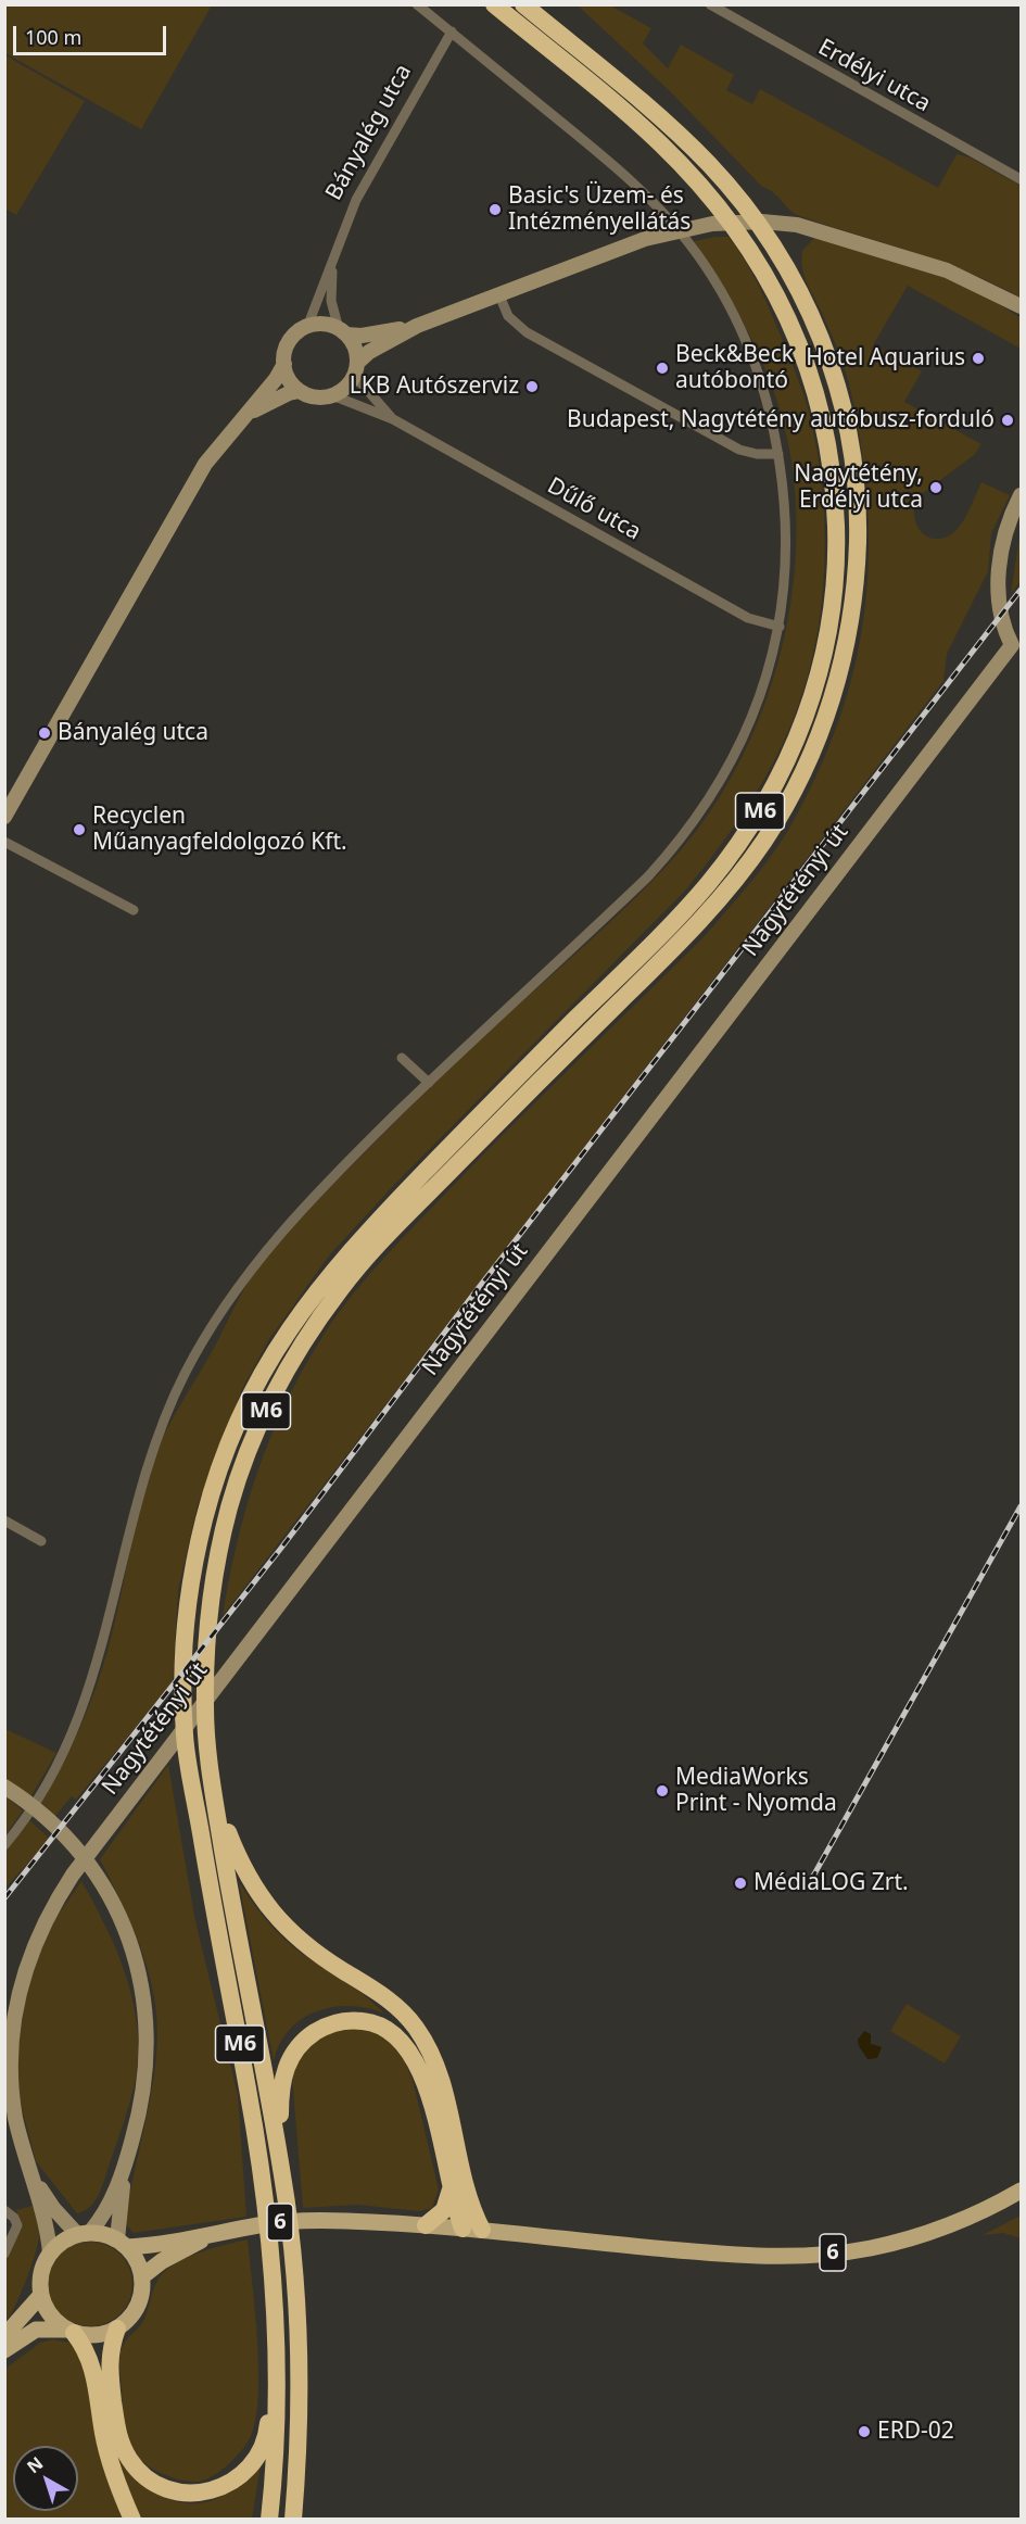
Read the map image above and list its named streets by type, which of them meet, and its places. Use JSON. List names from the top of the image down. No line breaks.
{"streets":{"highway":["M6"],"main road":["6"],"street":["Erdélyi utca","Bányalég utca","Dűlő utca","Nagytétényi út"]},"crossings":[["Bányalég utca","Dűlő utca"],["Nagytétényi út","6"]],"places":["Basic's Üzem- és Intézményellátás","Hotel Aquarius","Beck&Beck autóbontó","LKB Autószerviz","Budapest, Nagytétény autóbusz-forduló","Nagytétény, Erdélyi utca","Bányalég utca","Recyclen Műanyagfeldolgozó Kft.","MediaWorks Print - Nyomda","MédiaLOG Zrt.","ERD-02"],"scale_bar":"100 m","north":"top left"}
